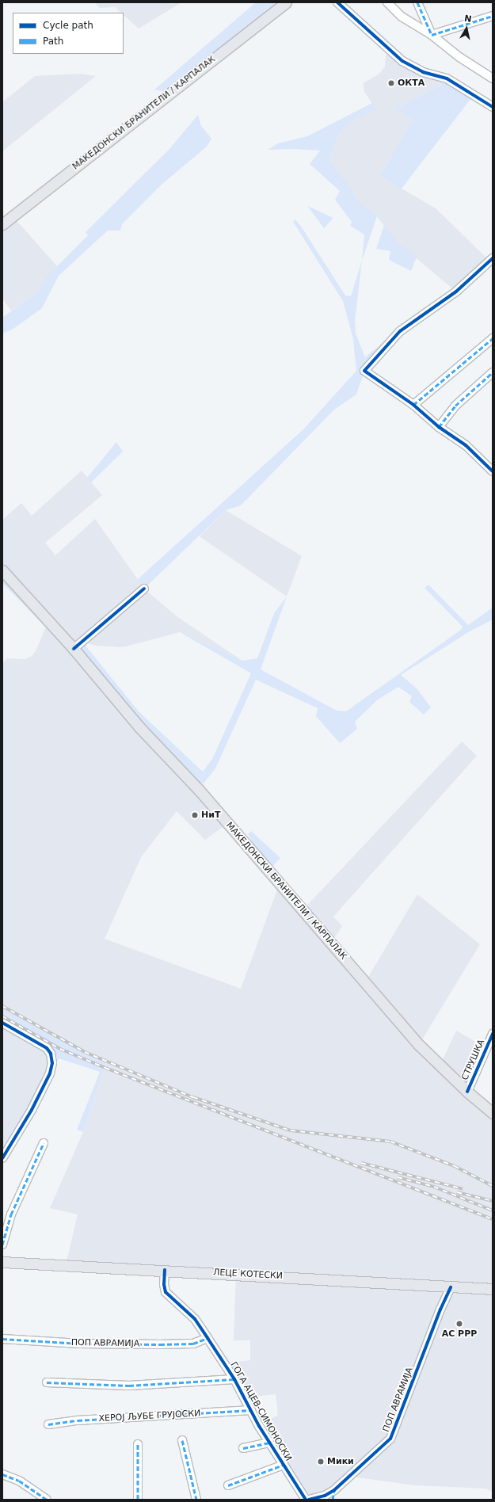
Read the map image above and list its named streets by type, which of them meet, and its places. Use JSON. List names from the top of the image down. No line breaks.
{"streets":{"main road":["МАКЕДОНСКИ БРАНИТЕЛИ / КАРПАЛАК","ЛЕЦЕ КОТЕСКИ"],"street":["СТРУШКА","ПОП АВРАМИЈА","ГОГА АЦЕВ-СИМОНОСКИ","ХЕРОЈ ЉУБЕ ГРУЈОСКИ"]},"crossings":[["МАКЕДОНСКИ БРАНИТЕЛИ / КАРПАЛАК","СТРУШКА"],["ЛЕЦЕ КОТЕСКИ","ПОП АВРАМИЈА"],["ЛЕЦЕ КОТЕСКИ","ГОГА АЦЕВ-СИМОНОСКИ"],["ПОП АВРАМИЈА","ГОГА АЦЕВ-СИМОНОСКИ"],["ГОГА АЦЕВ-СИМОНОСКИ","ХЕРОЈ ЉУБЕ ГРУЈОСКИ"]],"places":["ОКТА","НиТ","АС РРР","Мики"],"legend":["Cycle path","Path"],"north":"top"}
